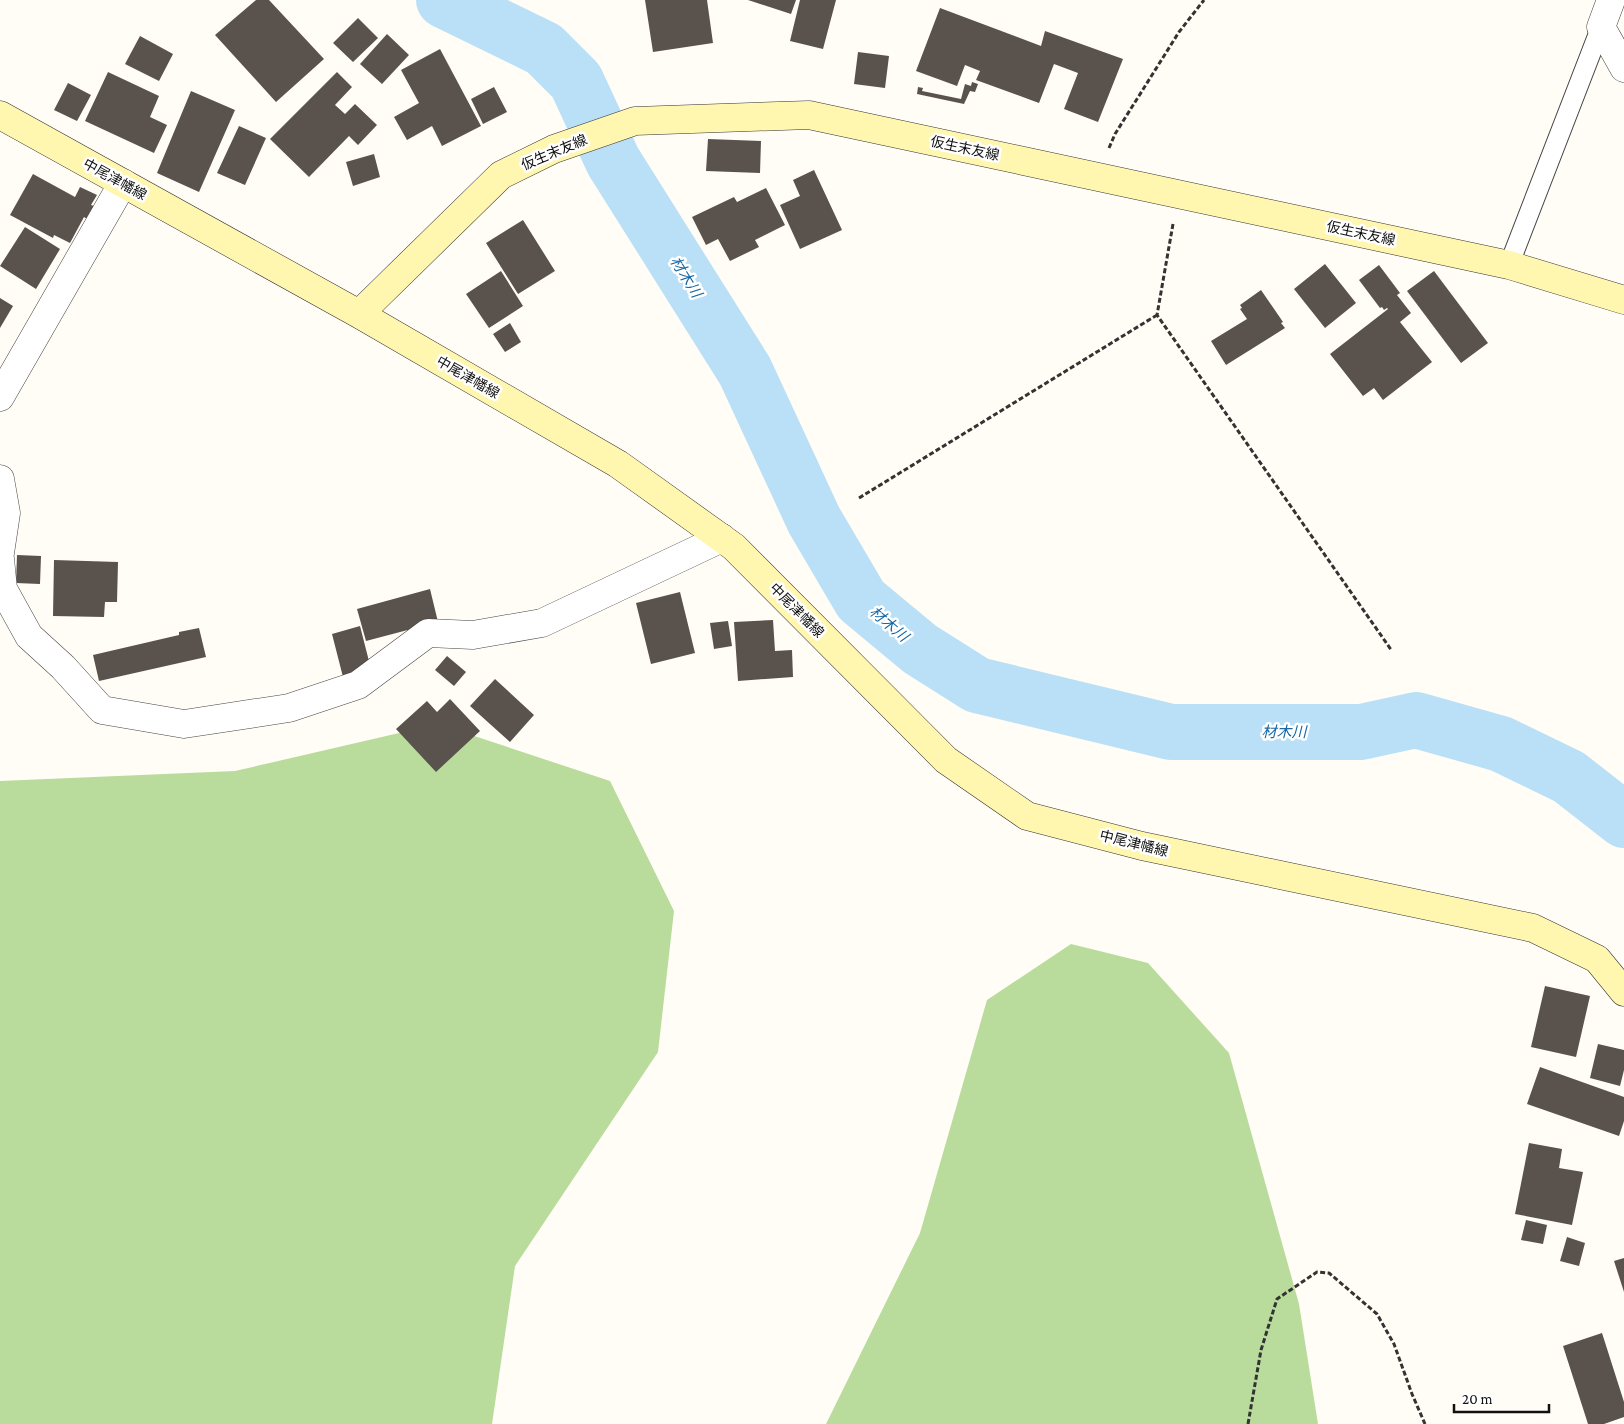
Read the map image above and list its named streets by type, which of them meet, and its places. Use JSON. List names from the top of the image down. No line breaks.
{"streets":{"main road":["仮生末友線","中尾津幡線"]},"crossings":[["仮生末友線","中尾津幡線"]],"water":["材木川"],"scale_bar":"20 m"}
